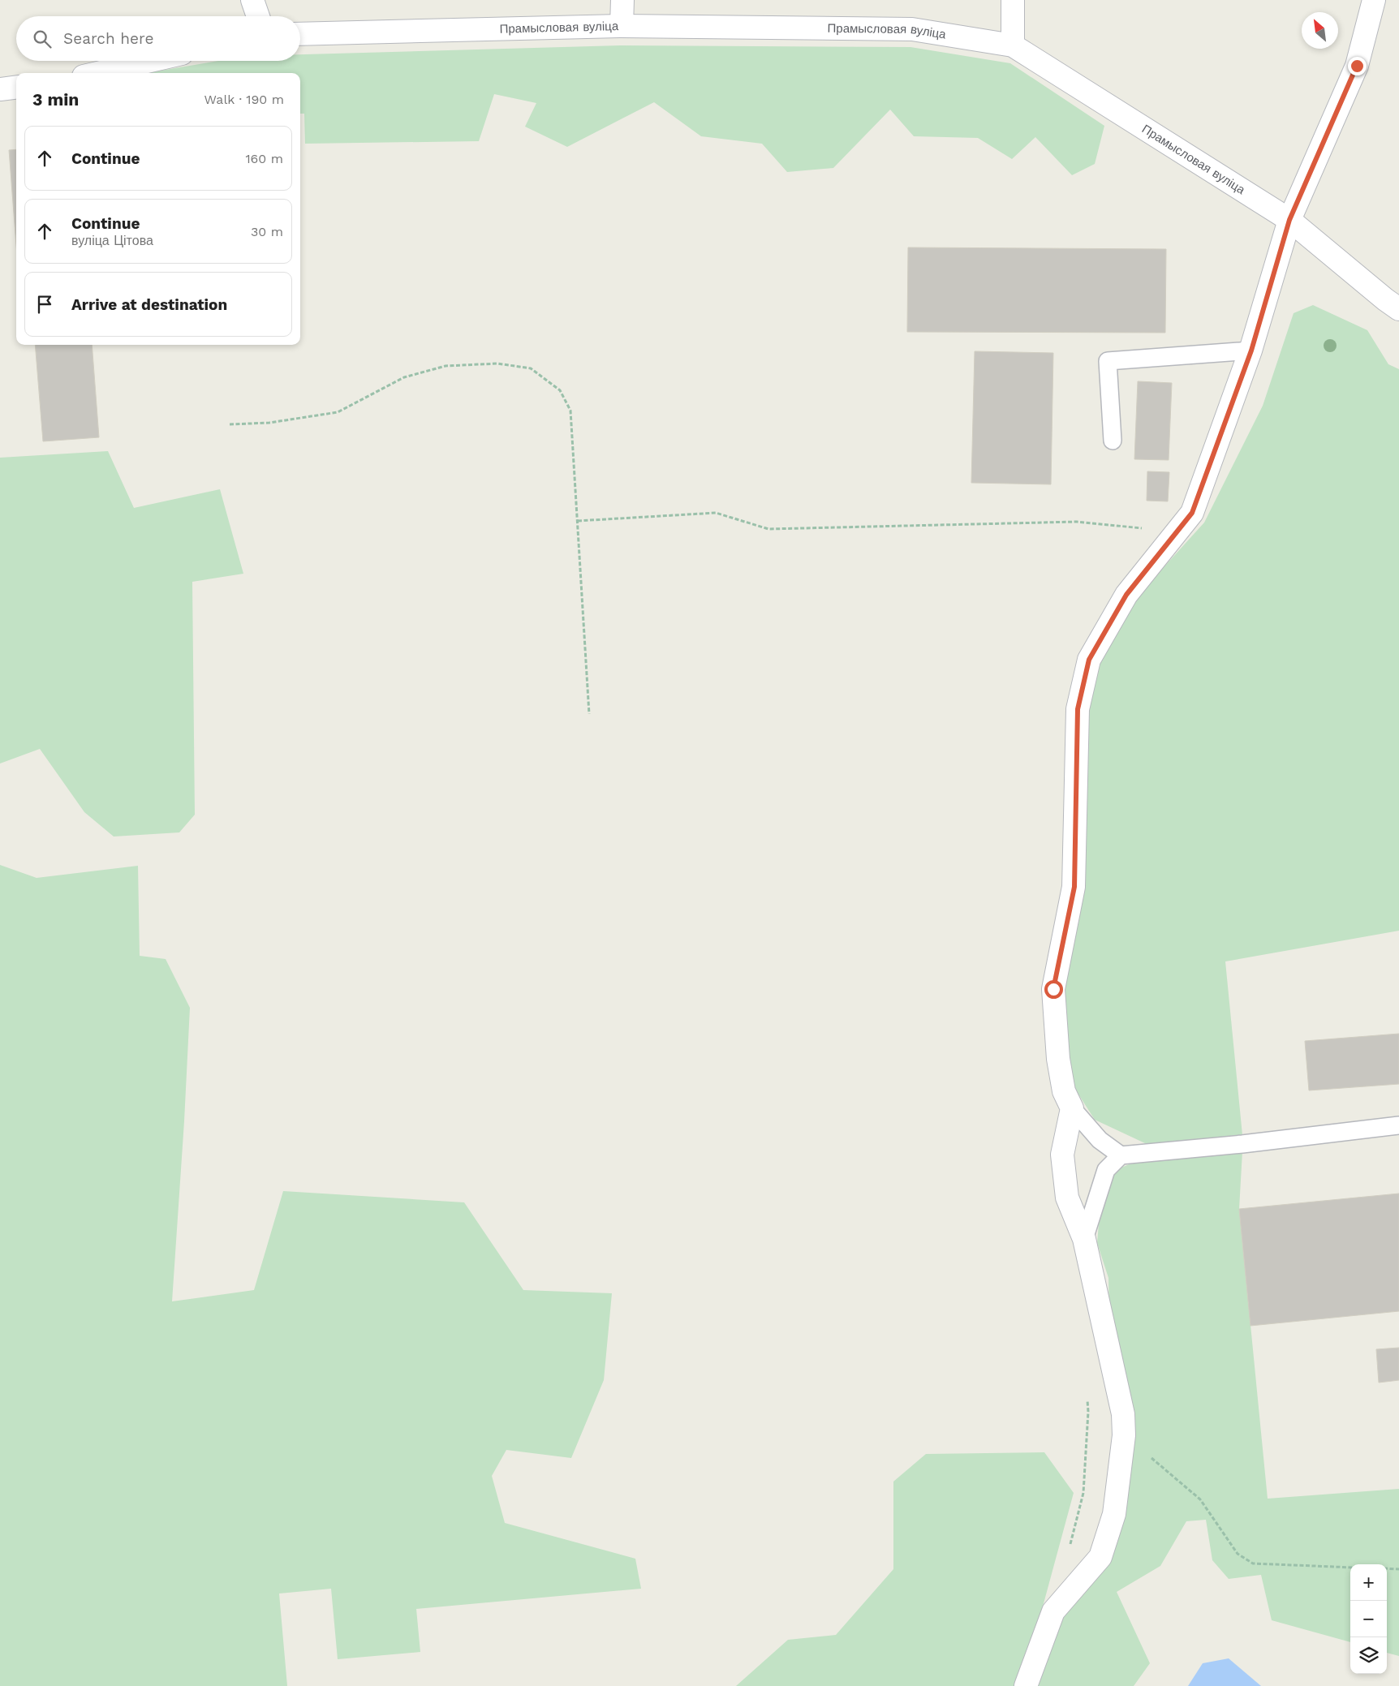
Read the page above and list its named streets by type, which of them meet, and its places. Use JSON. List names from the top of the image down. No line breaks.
{"streets":{"street":["Прамысловая вуліца"]},"north":"top left","page":{"search":"Search here","heading":["3 min","Walk · 190 m"],"list":[["Continue","160 m"],["Continue","вуліца Цітова","30 m"],"Arrive at destination"],"map_buttons":["+","−"]}}
